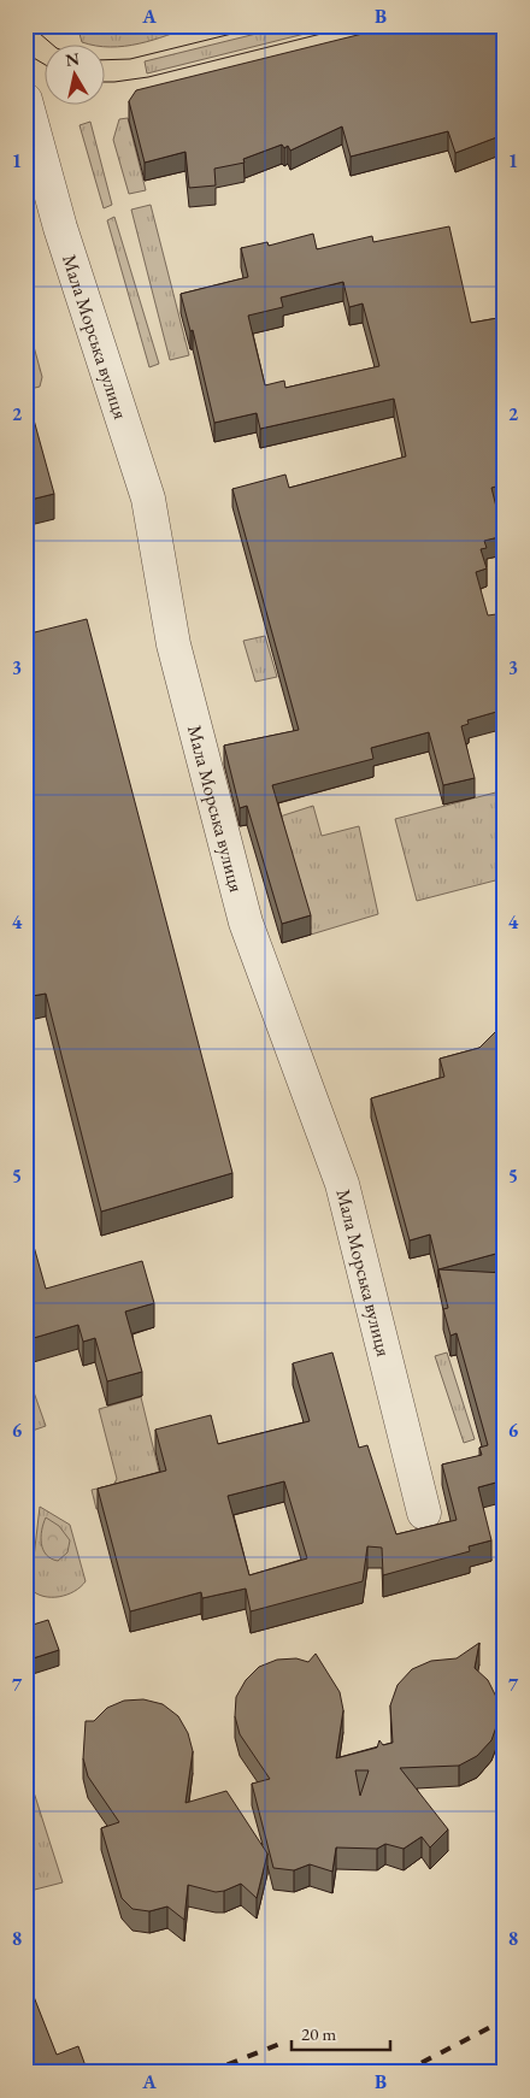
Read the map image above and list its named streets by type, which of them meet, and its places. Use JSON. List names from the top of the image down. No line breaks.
{"streets":{"street":["Мала Морська вулиця"]},"scale_bar":"20 m","north":"top","grid":{"columns":["A","B"],"rows":["1","2","3","4","5","6","7","8"]}}
